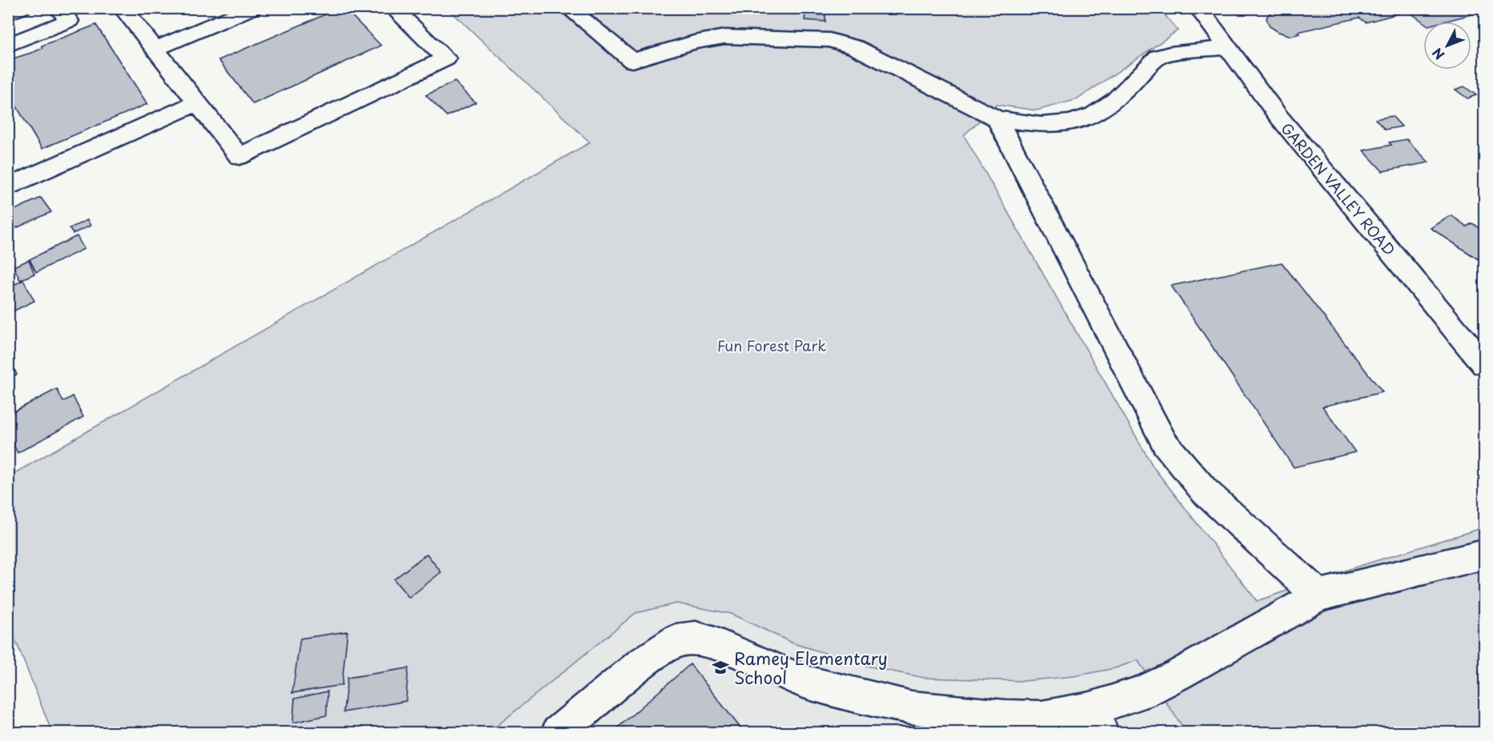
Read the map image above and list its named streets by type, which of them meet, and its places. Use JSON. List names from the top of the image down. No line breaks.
{"streets":{"street":["GARDEN VALLEY ROAD"]},"parks":["Fun Forest Park"],"places":{"school or university":["Ramey Elementary School"]},"north":"bottom left"}
